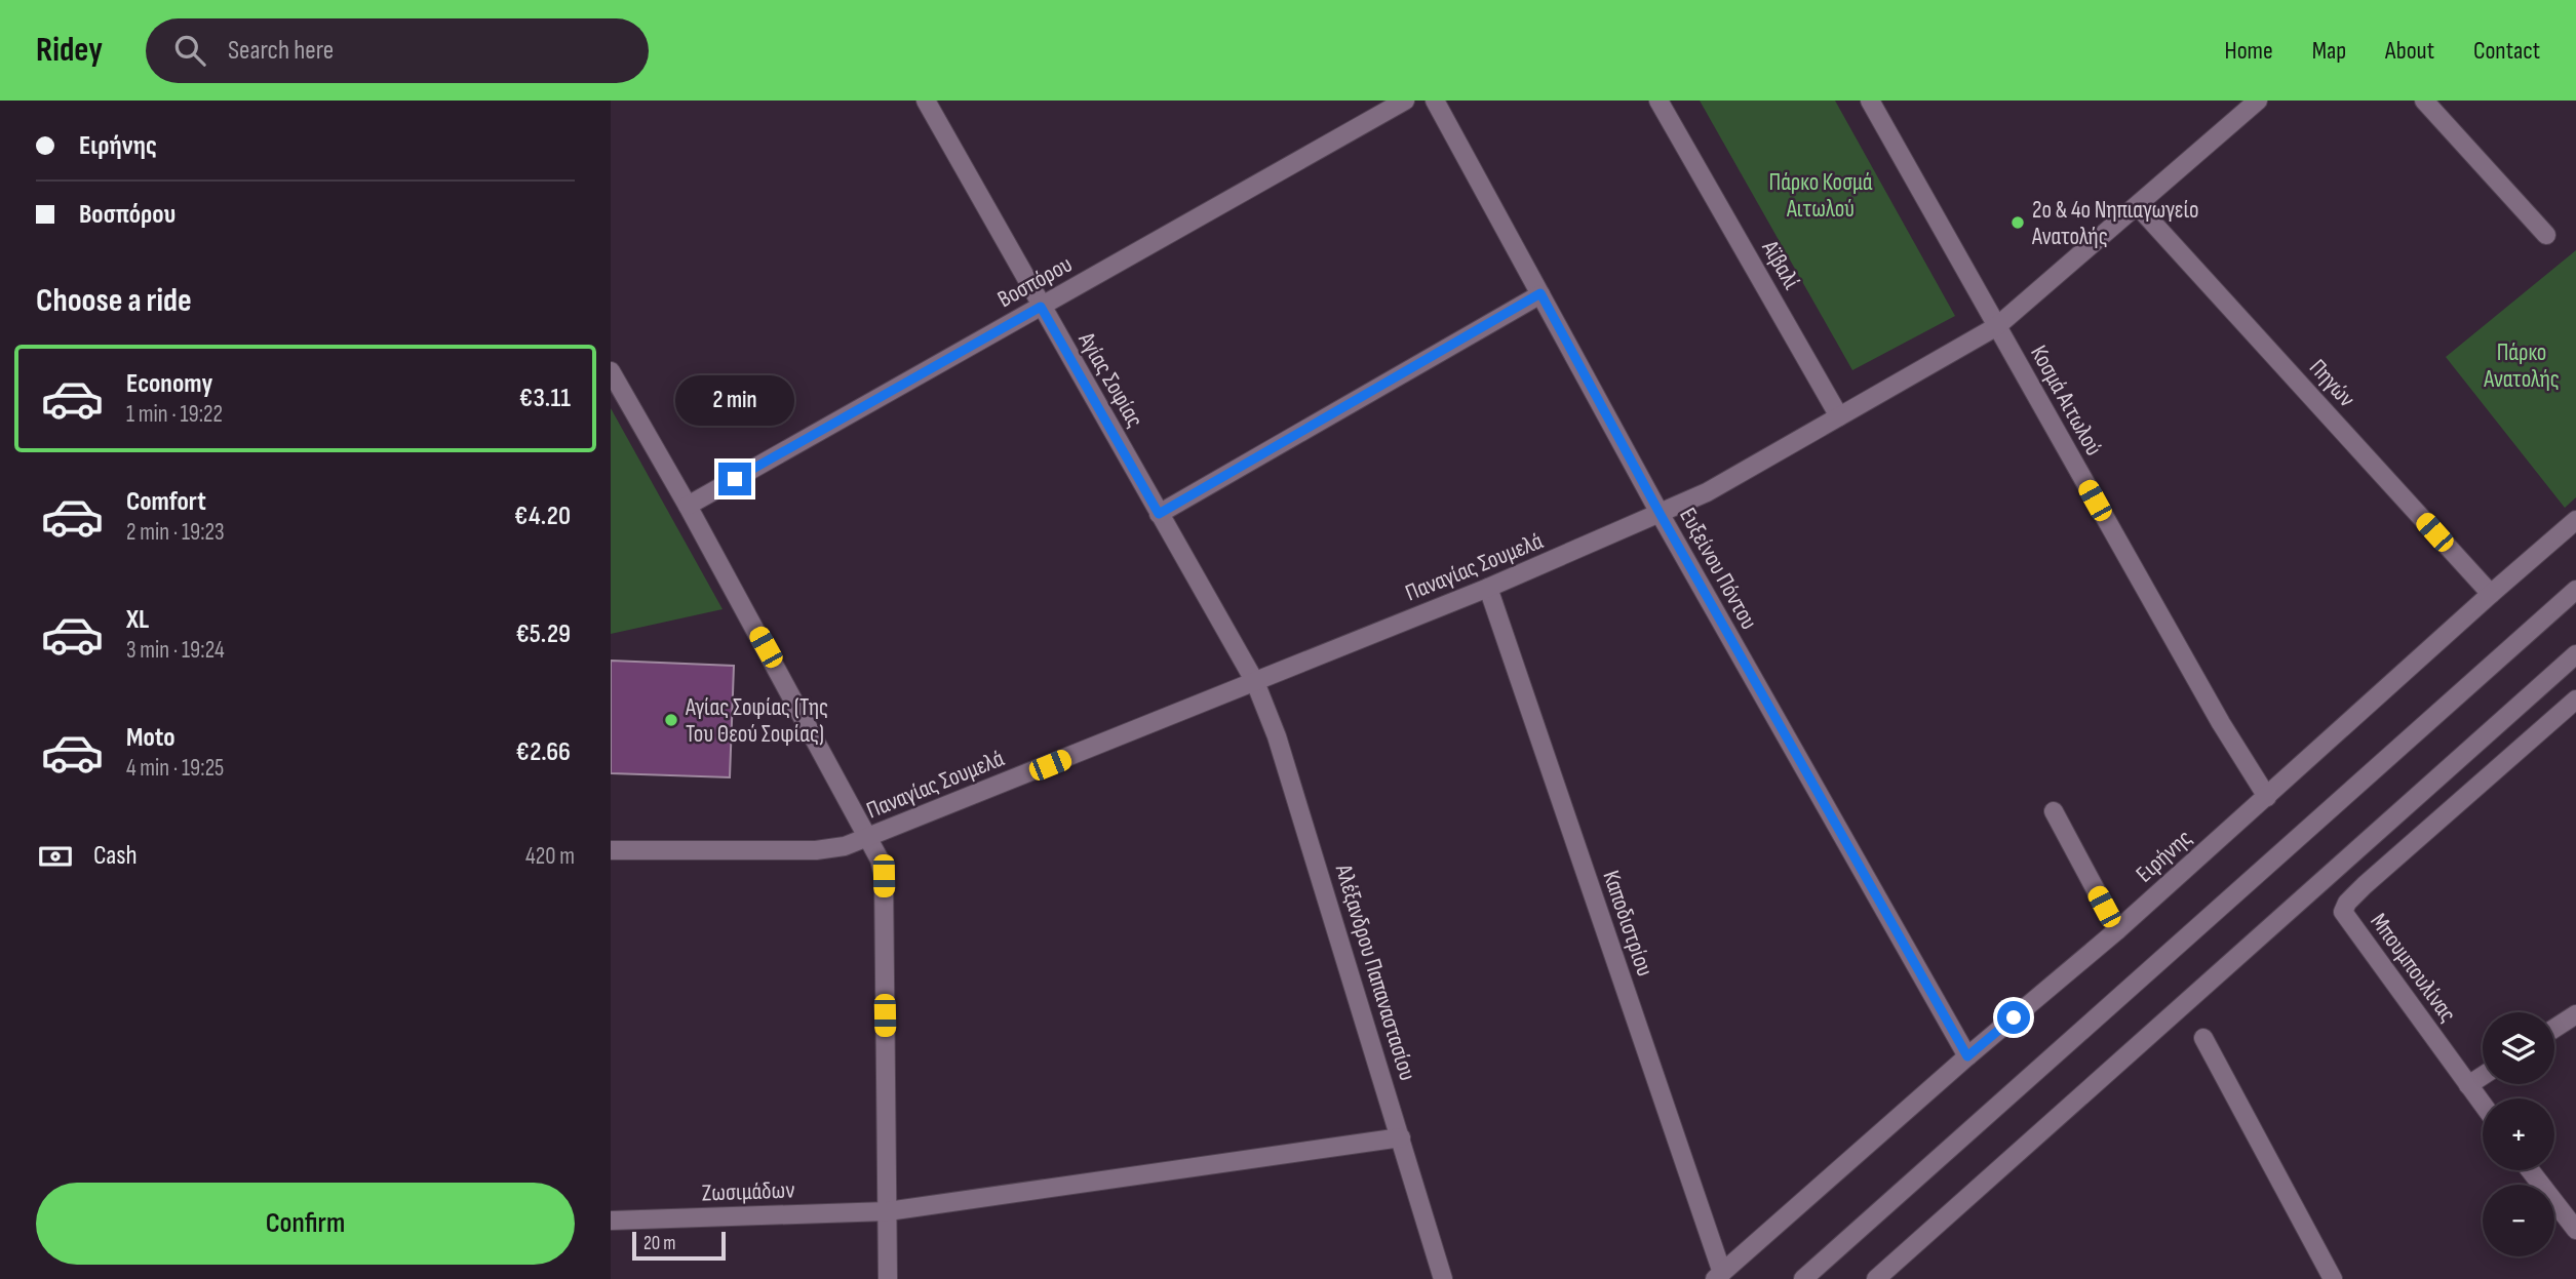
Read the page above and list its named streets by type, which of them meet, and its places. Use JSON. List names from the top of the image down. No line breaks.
{"streets":{"street":["Αϊβαλί","Βοσπόρου","Αγίας Σοφίας","Πηγών","Κοσμά Αιτωλού","Παναγίας Σουμελά","Ευξείνου Πόντου","Ειρήνης","Καποδιστρίου","Μπουμπουλίνας","Αλέξανδρου Παπαναστασίου","Ζωσιμάδων"]},"crossings":[["Αϊβαλί","Παναγίας Σουμελά"],["Βοσπόρου","Αγίας Σοφίας"],["Αγίας Σοφίας","Παναγίας Σουμελά"],["Αγίας Σοφίας","Αλέξανδρου Παπαναστασίου"],["Πηγών","Παναγίας Σουμελά"],["Πηγών","Ειρήνης"],["Κοσμά Αιτωλού","Παναγίας Σουμελά"],["Κοσμά Αιτωλού","Ειρήνης"],["Παναγίας Σουμελά","Ευξείνου Πόντου"],["Παναγίας Σουμελά","Καποδιστρίου"],["Παναγίας Σουμελά","Αλέξανδρου Παπαναστασίου"],["Ευξείνου Πόντου","Ειρήνης"],["Ειρήνης","Καποδιστρίου"],["Αλέξανδρου Παπαναστασίου","Ζωσιμάδων"]],"parks":["Πάρκο Κοσμά Αιτωλού","Πάρκο Ανατολής"],"places":["2ο & 4ο Νηπιαγωγείο Ανατολής","Αγίας Σοφίας (Της Του Θεού Σοφίας)"],"scale_bar":"20 m","page":{"header":"Ridey","search":"Search here","nav":["Home","Map","About","Contact"],"banner":["Ειρήνης","Βοσπόρου"],"heading":"Choose a ride","list":[{"name":"Economy","note":"1 min · 19:22","value":"€3.11"},{"name":"Comfort","note":"2 min · 19:23","value":"€4.20"},{"name":"XL","note":"3 min · 19:24","value":"€5.29"},{"name":"Moto","note":"4 min · 19:25","value":"€2.66"}],"bubble":"2 min","pay":["Cash","420 m"],"map_buttons":["+","−"],"buttons":"Confirm","scale":"20 m"}}
